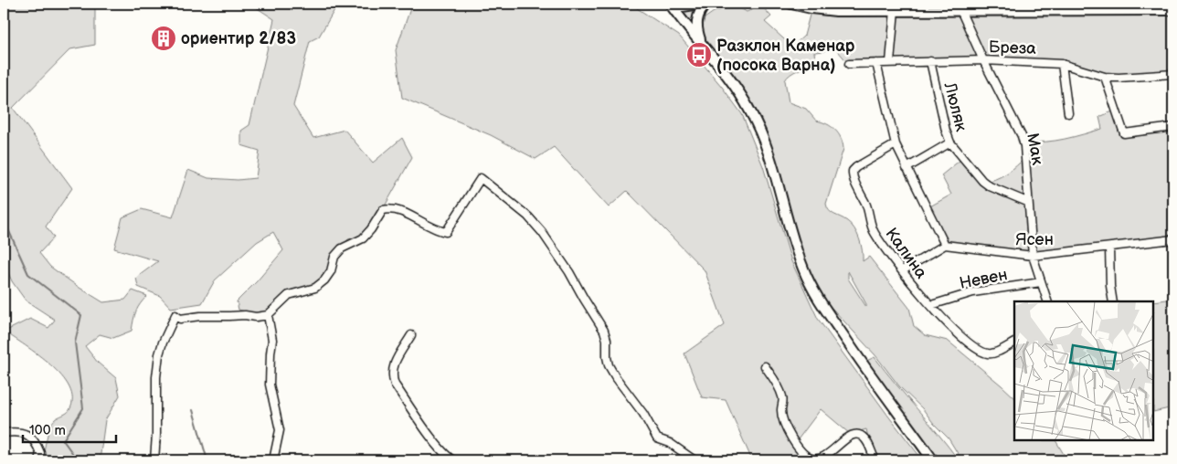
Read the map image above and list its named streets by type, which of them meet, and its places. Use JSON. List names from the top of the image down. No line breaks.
{"streets":{"street":["Бреза","Люляк","Мак","Ясен","Калина","Невен"]},"crossings":[["Бреза","Люляк"],["Бреза","Мак"],["Люляк","Мак"],["Мак","Ясен"],["Мак","Невен"],["Калина","Невен"]],"places":{"building":["ориентир 2/83"],"bus stop":["Разклон Каменар (посока Варна)"]},"scale_bar":"100 m"}
